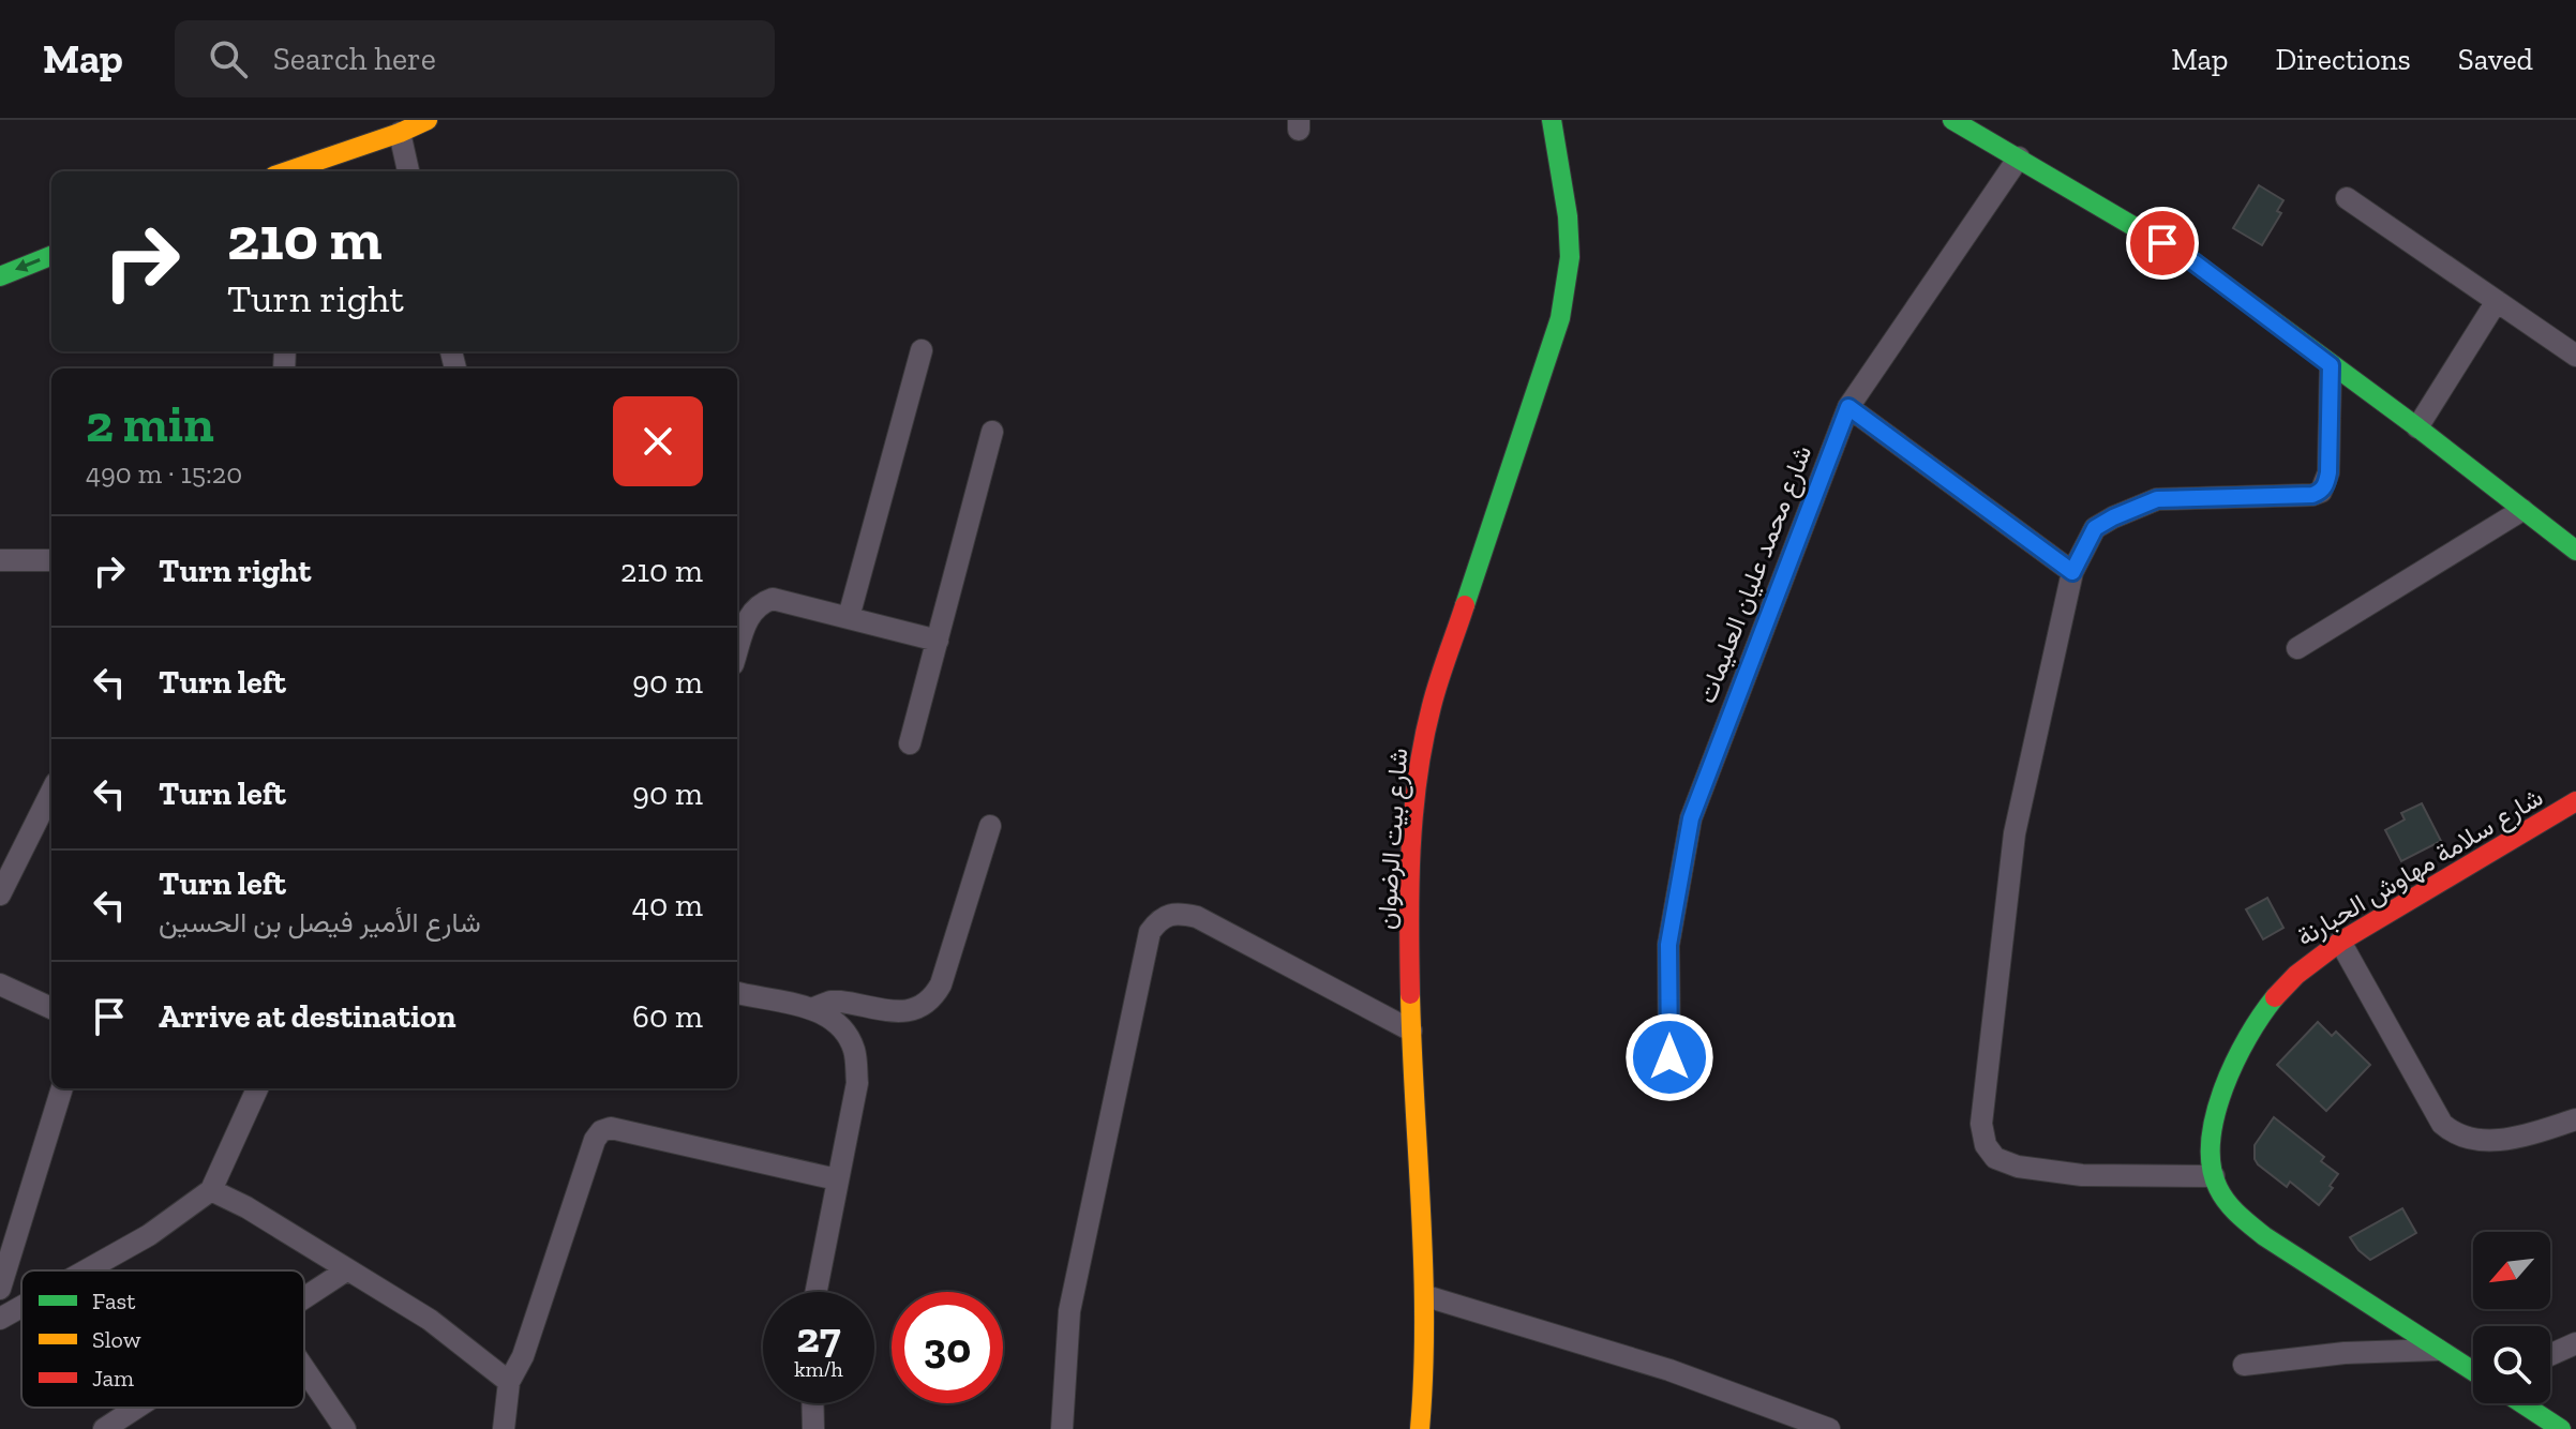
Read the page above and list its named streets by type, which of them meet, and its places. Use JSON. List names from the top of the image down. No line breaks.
{"streets":{"street":["شارع محمد عليان العليمات","شارع بيت الرضوان","شارع سلامة مهاوش الحبارنة"]},"legend":["Fast","Slow","Jam"],"north":"bottom left","page":{"header":"Map","search":"Search here","nav":["Map","Directions","Saved"],"turn":["210 m","Turn right"],"heading":["2 min","490 m · 15:20"],"list":[{"name":"Turn right","value":"210 m"},{"name":"Turn left","value":"90 m"},{"name":"Turn left","value":"90 m"},{"name":"Turn left","note":"شارع الأمير فيصل بن الحسين","value":"40 m"},{"name":"Arrive at destination","value":"60 m"}],"speed":"27 km/h","limit":"30"}}
